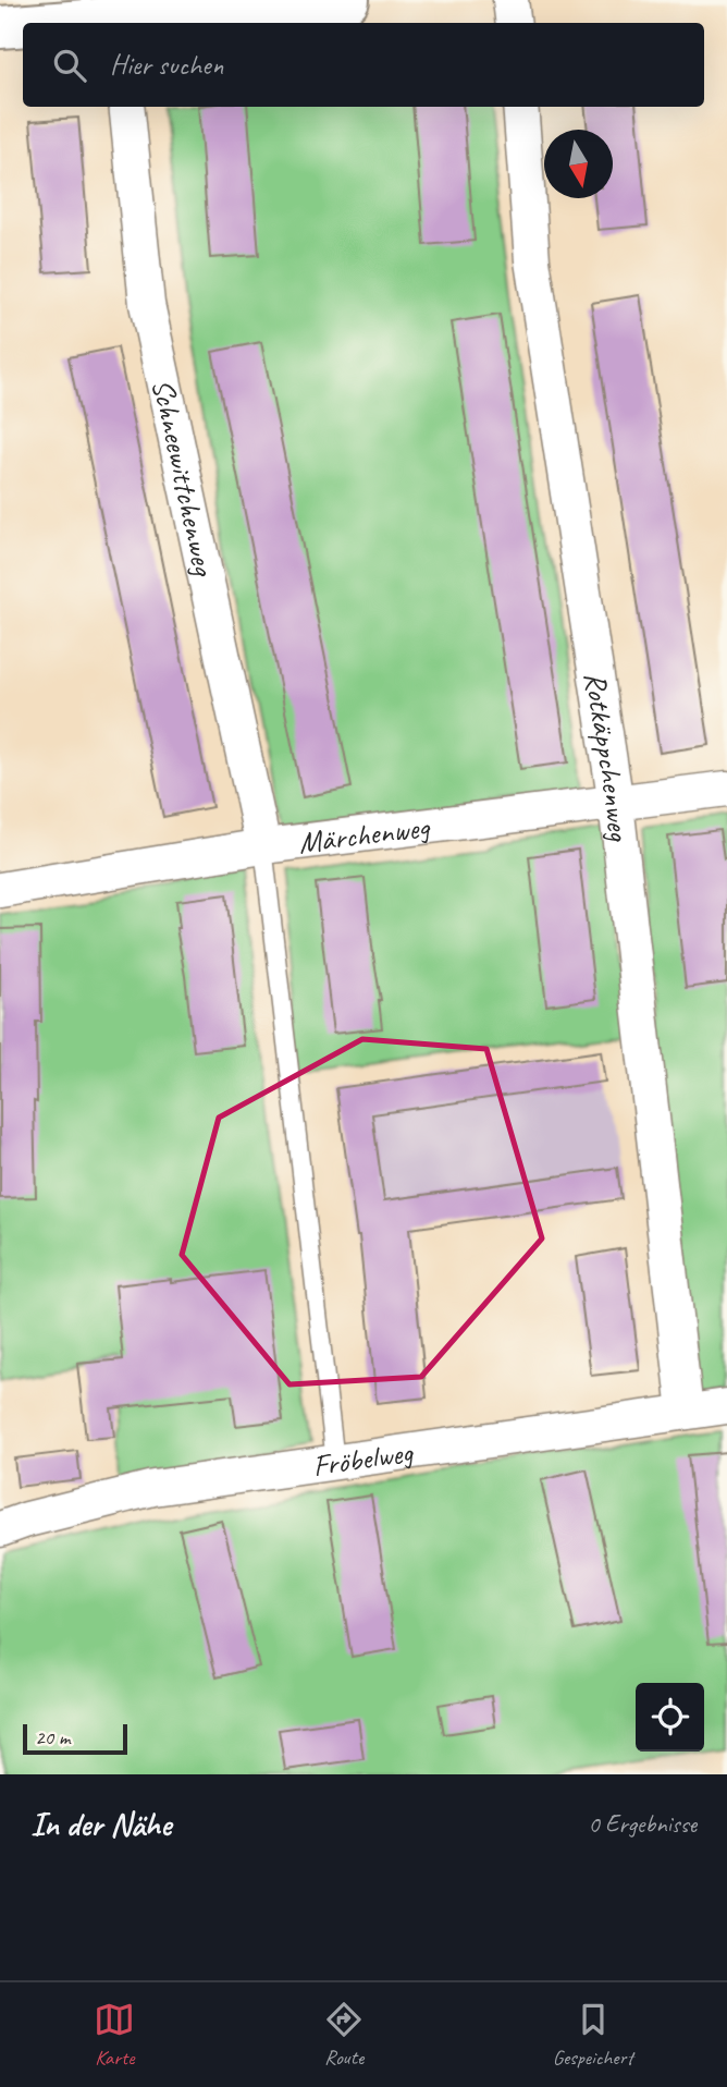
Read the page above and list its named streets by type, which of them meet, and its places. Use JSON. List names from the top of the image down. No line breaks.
{"streets":{"street":["Schneewittchenweg","Rotkäppchenweg","Märchenweg","Fröbelweg"]},"crossings":[["Schneewittchenweg","Märchenweg"],["Rotkäppchenweg","Märchenweg"],["Rotkäppchenweg","Fröbelweg"]],"scale_bar":"20 m","north":"bottom","page":{"search":"Hier suchen","scale":"20 m","heading":["In der Nähe","0 Ergebnisse"],"nav":["Karte","Route","Gespeichert"]}}
